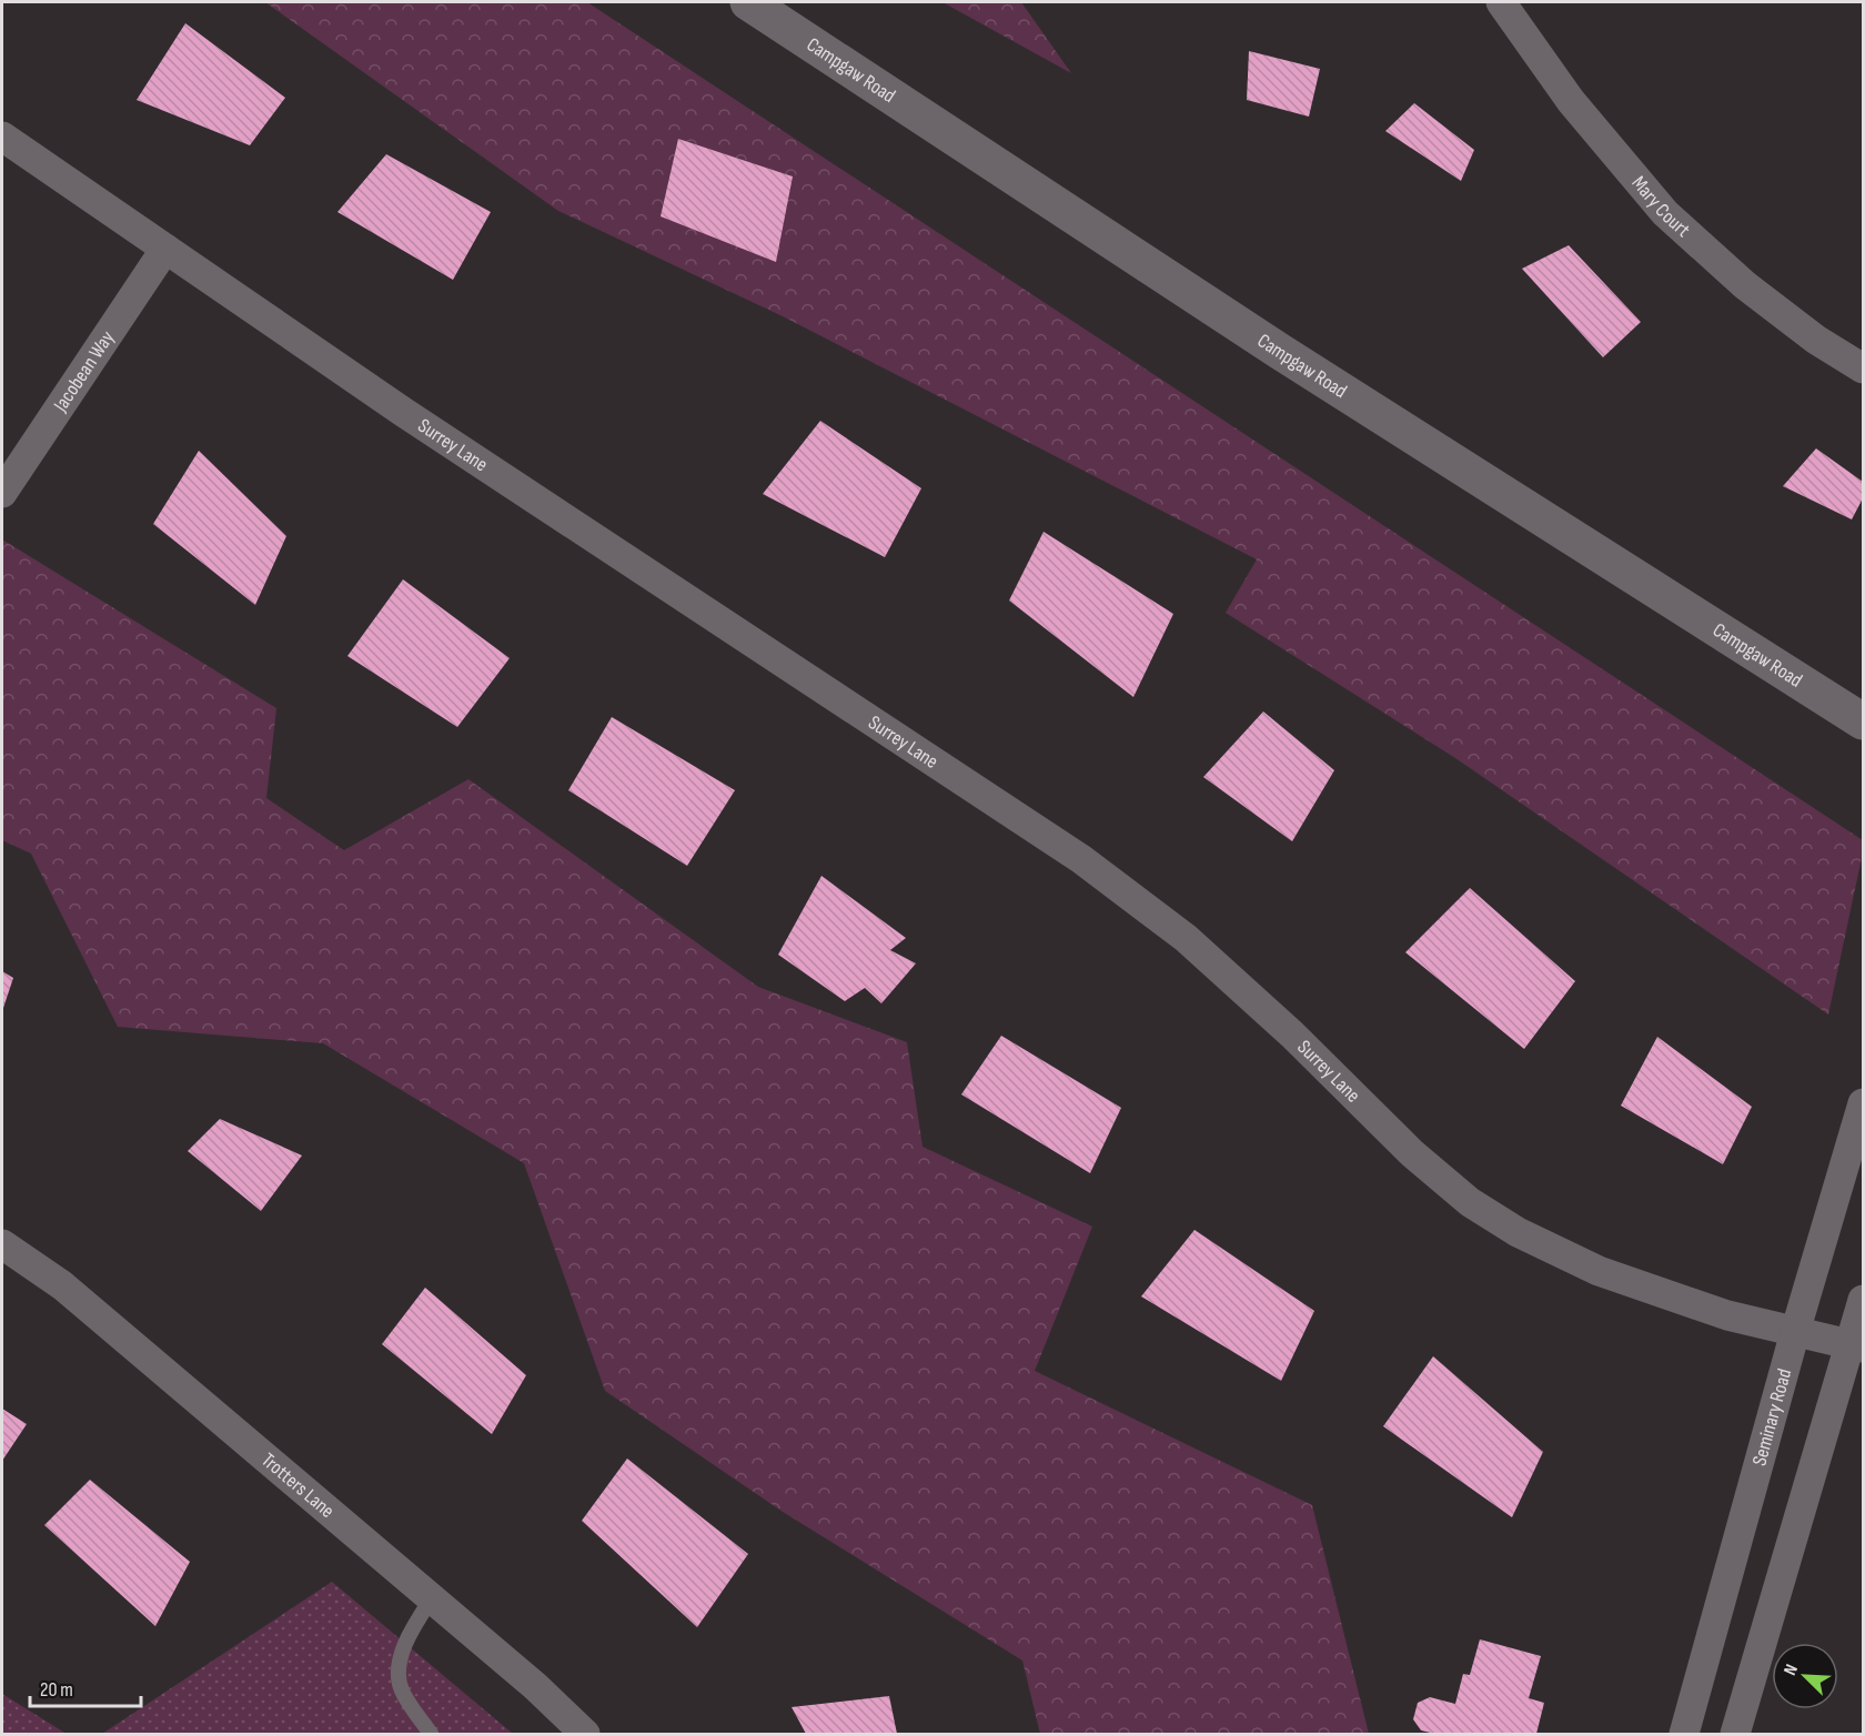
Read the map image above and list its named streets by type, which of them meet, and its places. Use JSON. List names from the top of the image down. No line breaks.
{"streets":{"main road":["Campgaw Road"],"street":["Mary Court","Jacobean Way","Surrey Lane","Seminary Road","Trotters Lane"]},"crossings":[["Jacobean Way","Surrey Lane"],["Surrey Lane","Seminary Road"]],"scale_bar":"20 m","north":"top left"}
